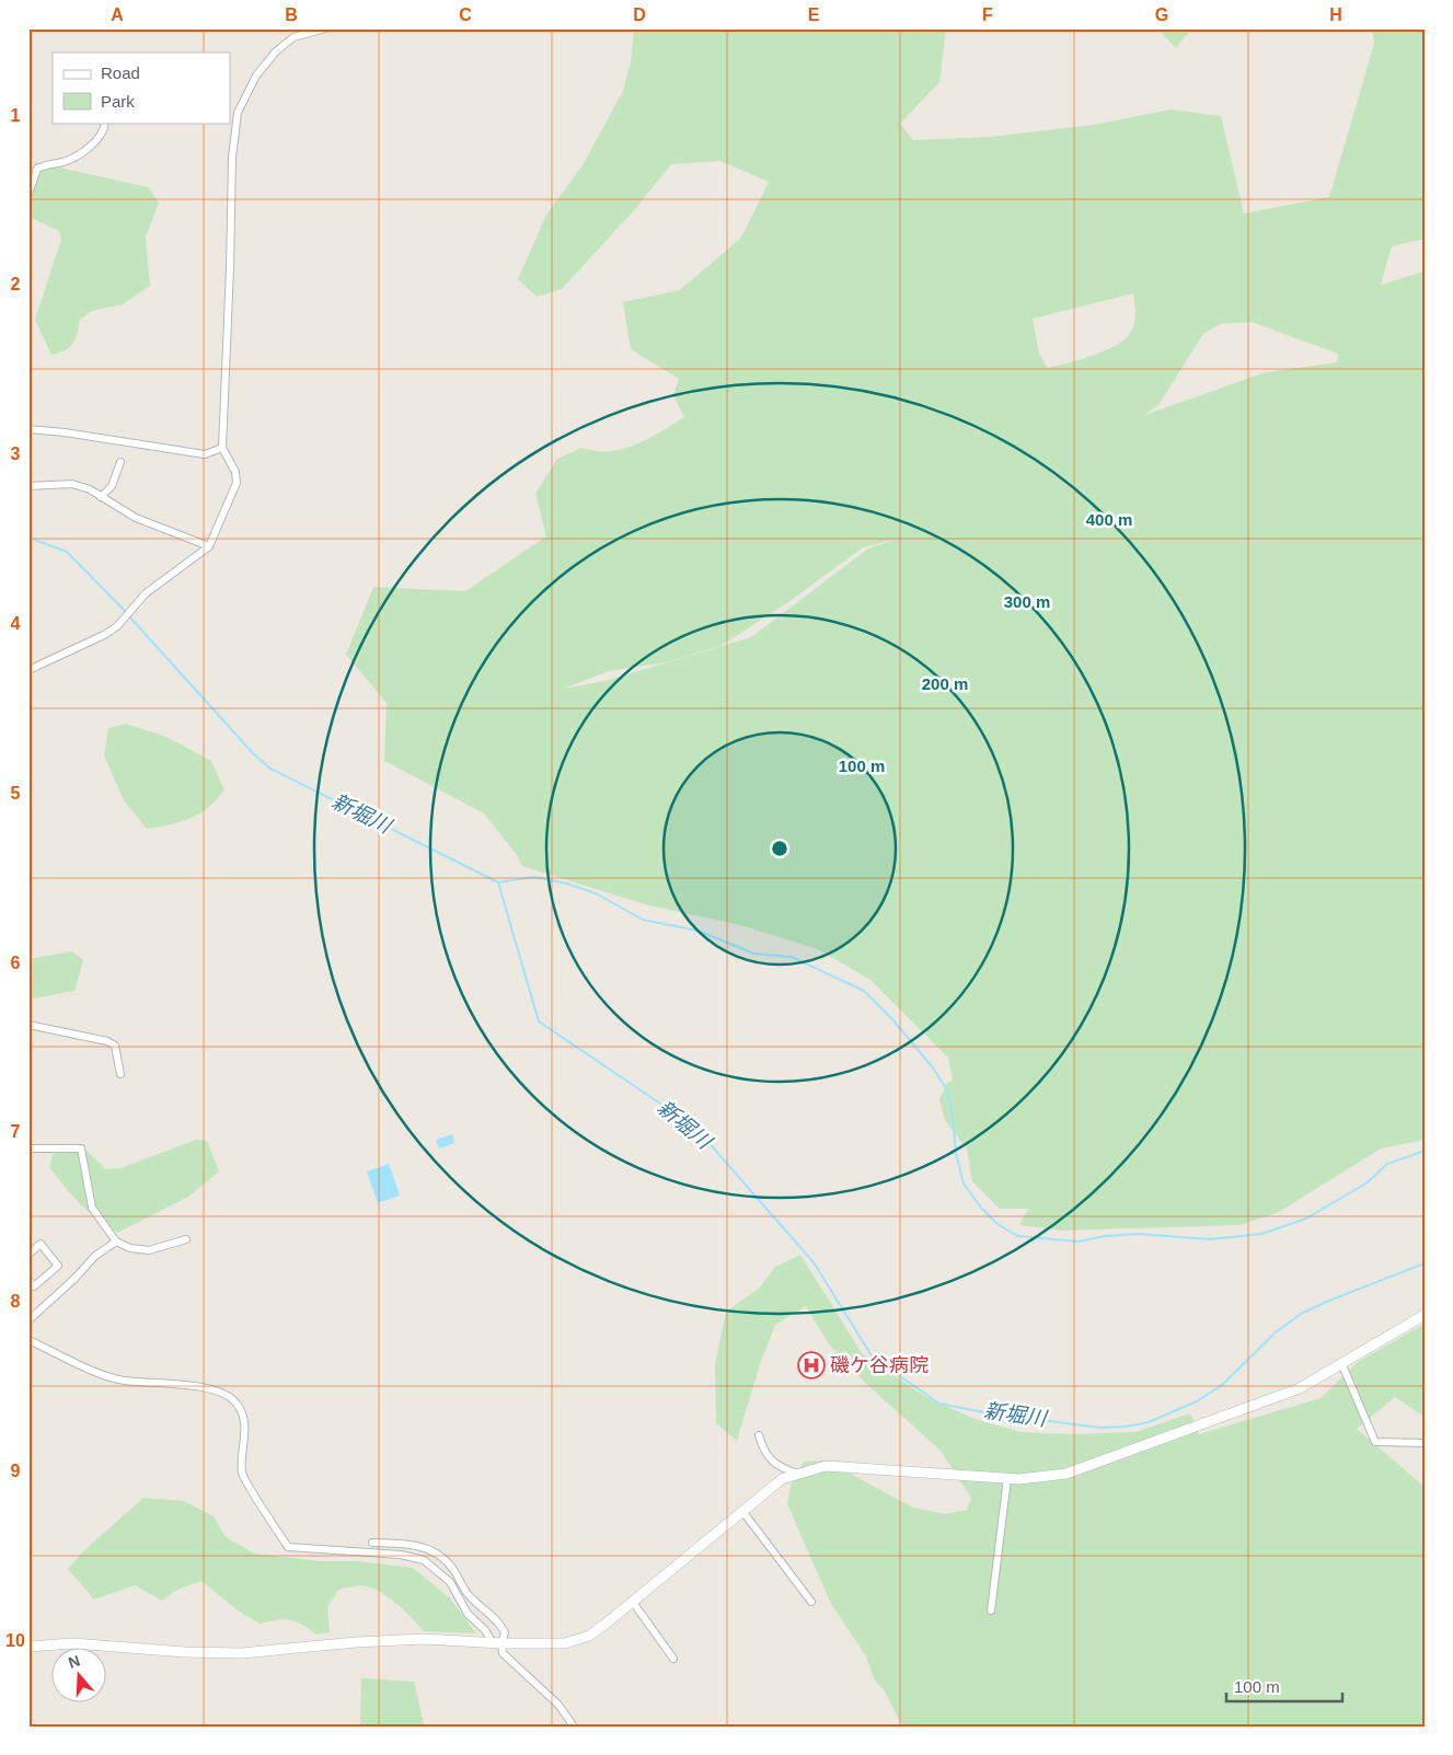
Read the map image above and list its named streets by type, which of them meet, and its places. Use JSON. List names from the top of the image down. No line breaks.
{"water":["新堀川"],"places":{"hospital":["磯ケ谷病院"]},"legend":["Road","Park"],"scale_bar":"100 m","north":"top","grid":{"columns":["A","B","C","D","E","F","G","H"],"rows":["1","2","3","4","5","6","7","8","9","10"]},"rings":["400 m","300 m","200 m","100 m"]}
